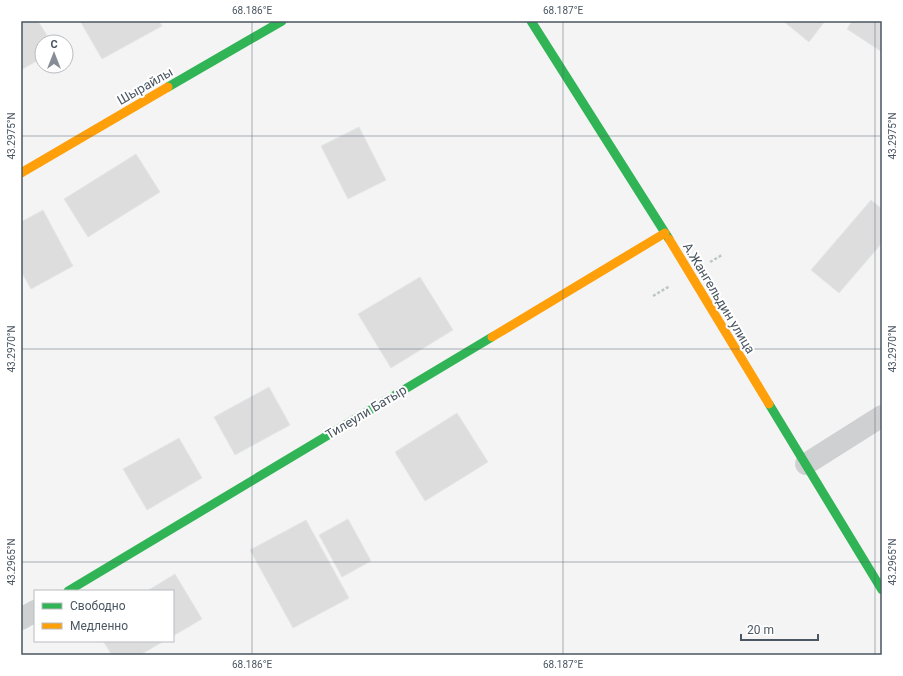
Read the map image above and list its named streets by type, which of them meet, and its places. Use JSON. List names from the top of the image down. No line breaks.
{"streets":{"street":["Шырайлы","А.Жангельдин улица","Тилеули Батыр"]},"crossings":[["А.Жангельдин улица","Тилеули Батыр"]],"legend":["Свободно","Медленно"],"scale_bar":"20 m","north":"top","coordinates":["68.186°E","68.187°E","43.2975°N","43.2970°N","43.2965°N"]}
